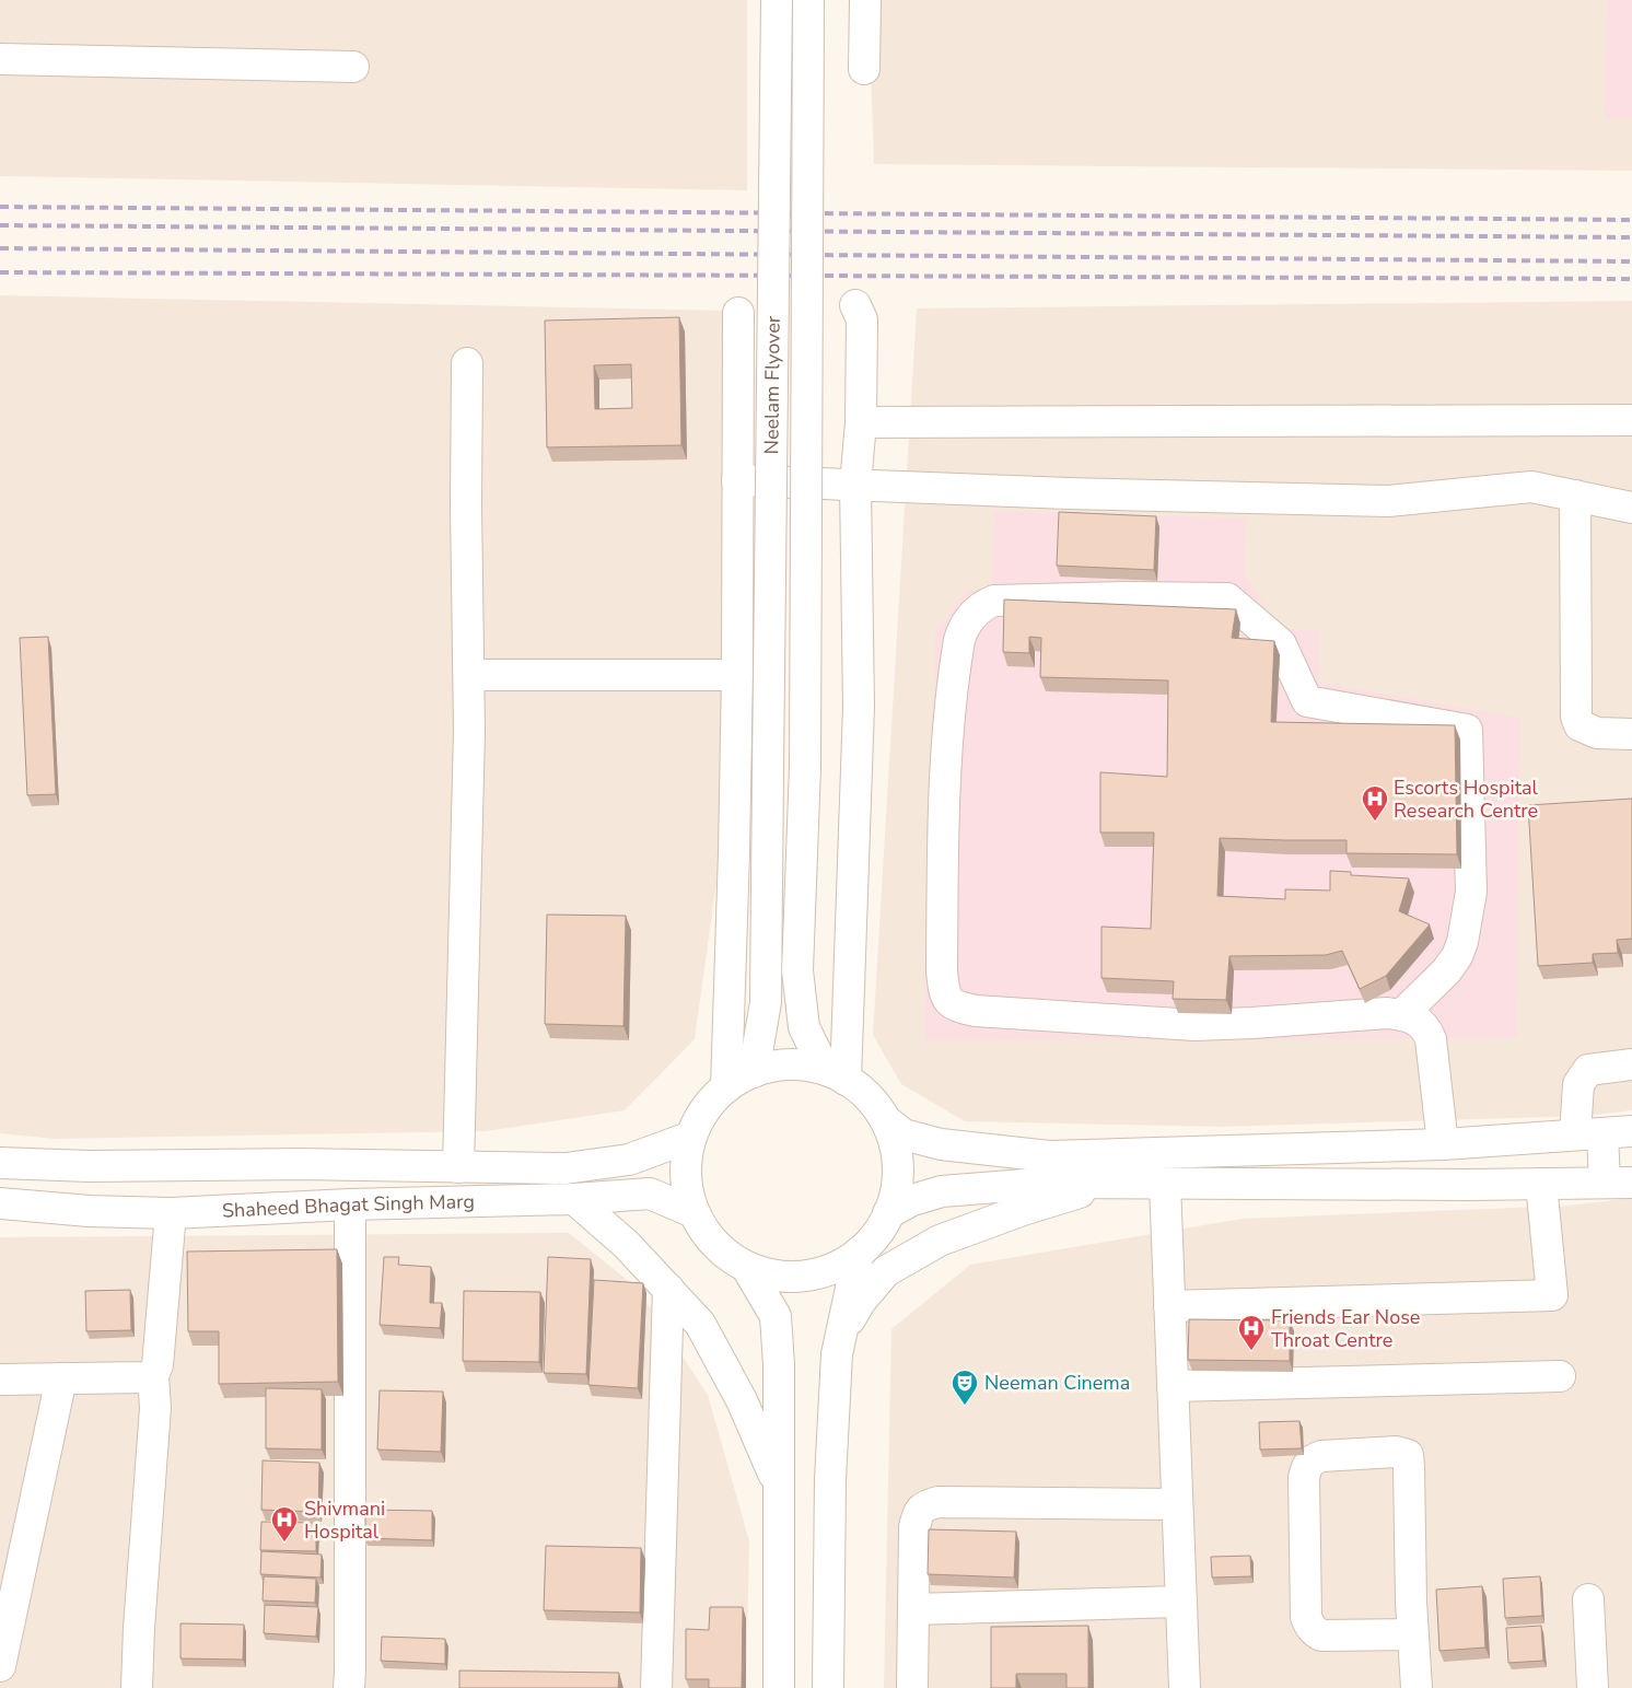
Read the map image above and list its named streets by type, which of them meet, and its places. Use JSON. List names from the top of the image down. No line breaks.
{"streets":{"street":["Neelam Flyover","Shaheed Bhagat Singh Marg"]},"places":{"hospital":["Escorts Hospital Research Centre","Friends Ear Nose Throat Centre","Shivmani Hospital"],"theatre":["Neeman Cinema"]}}
